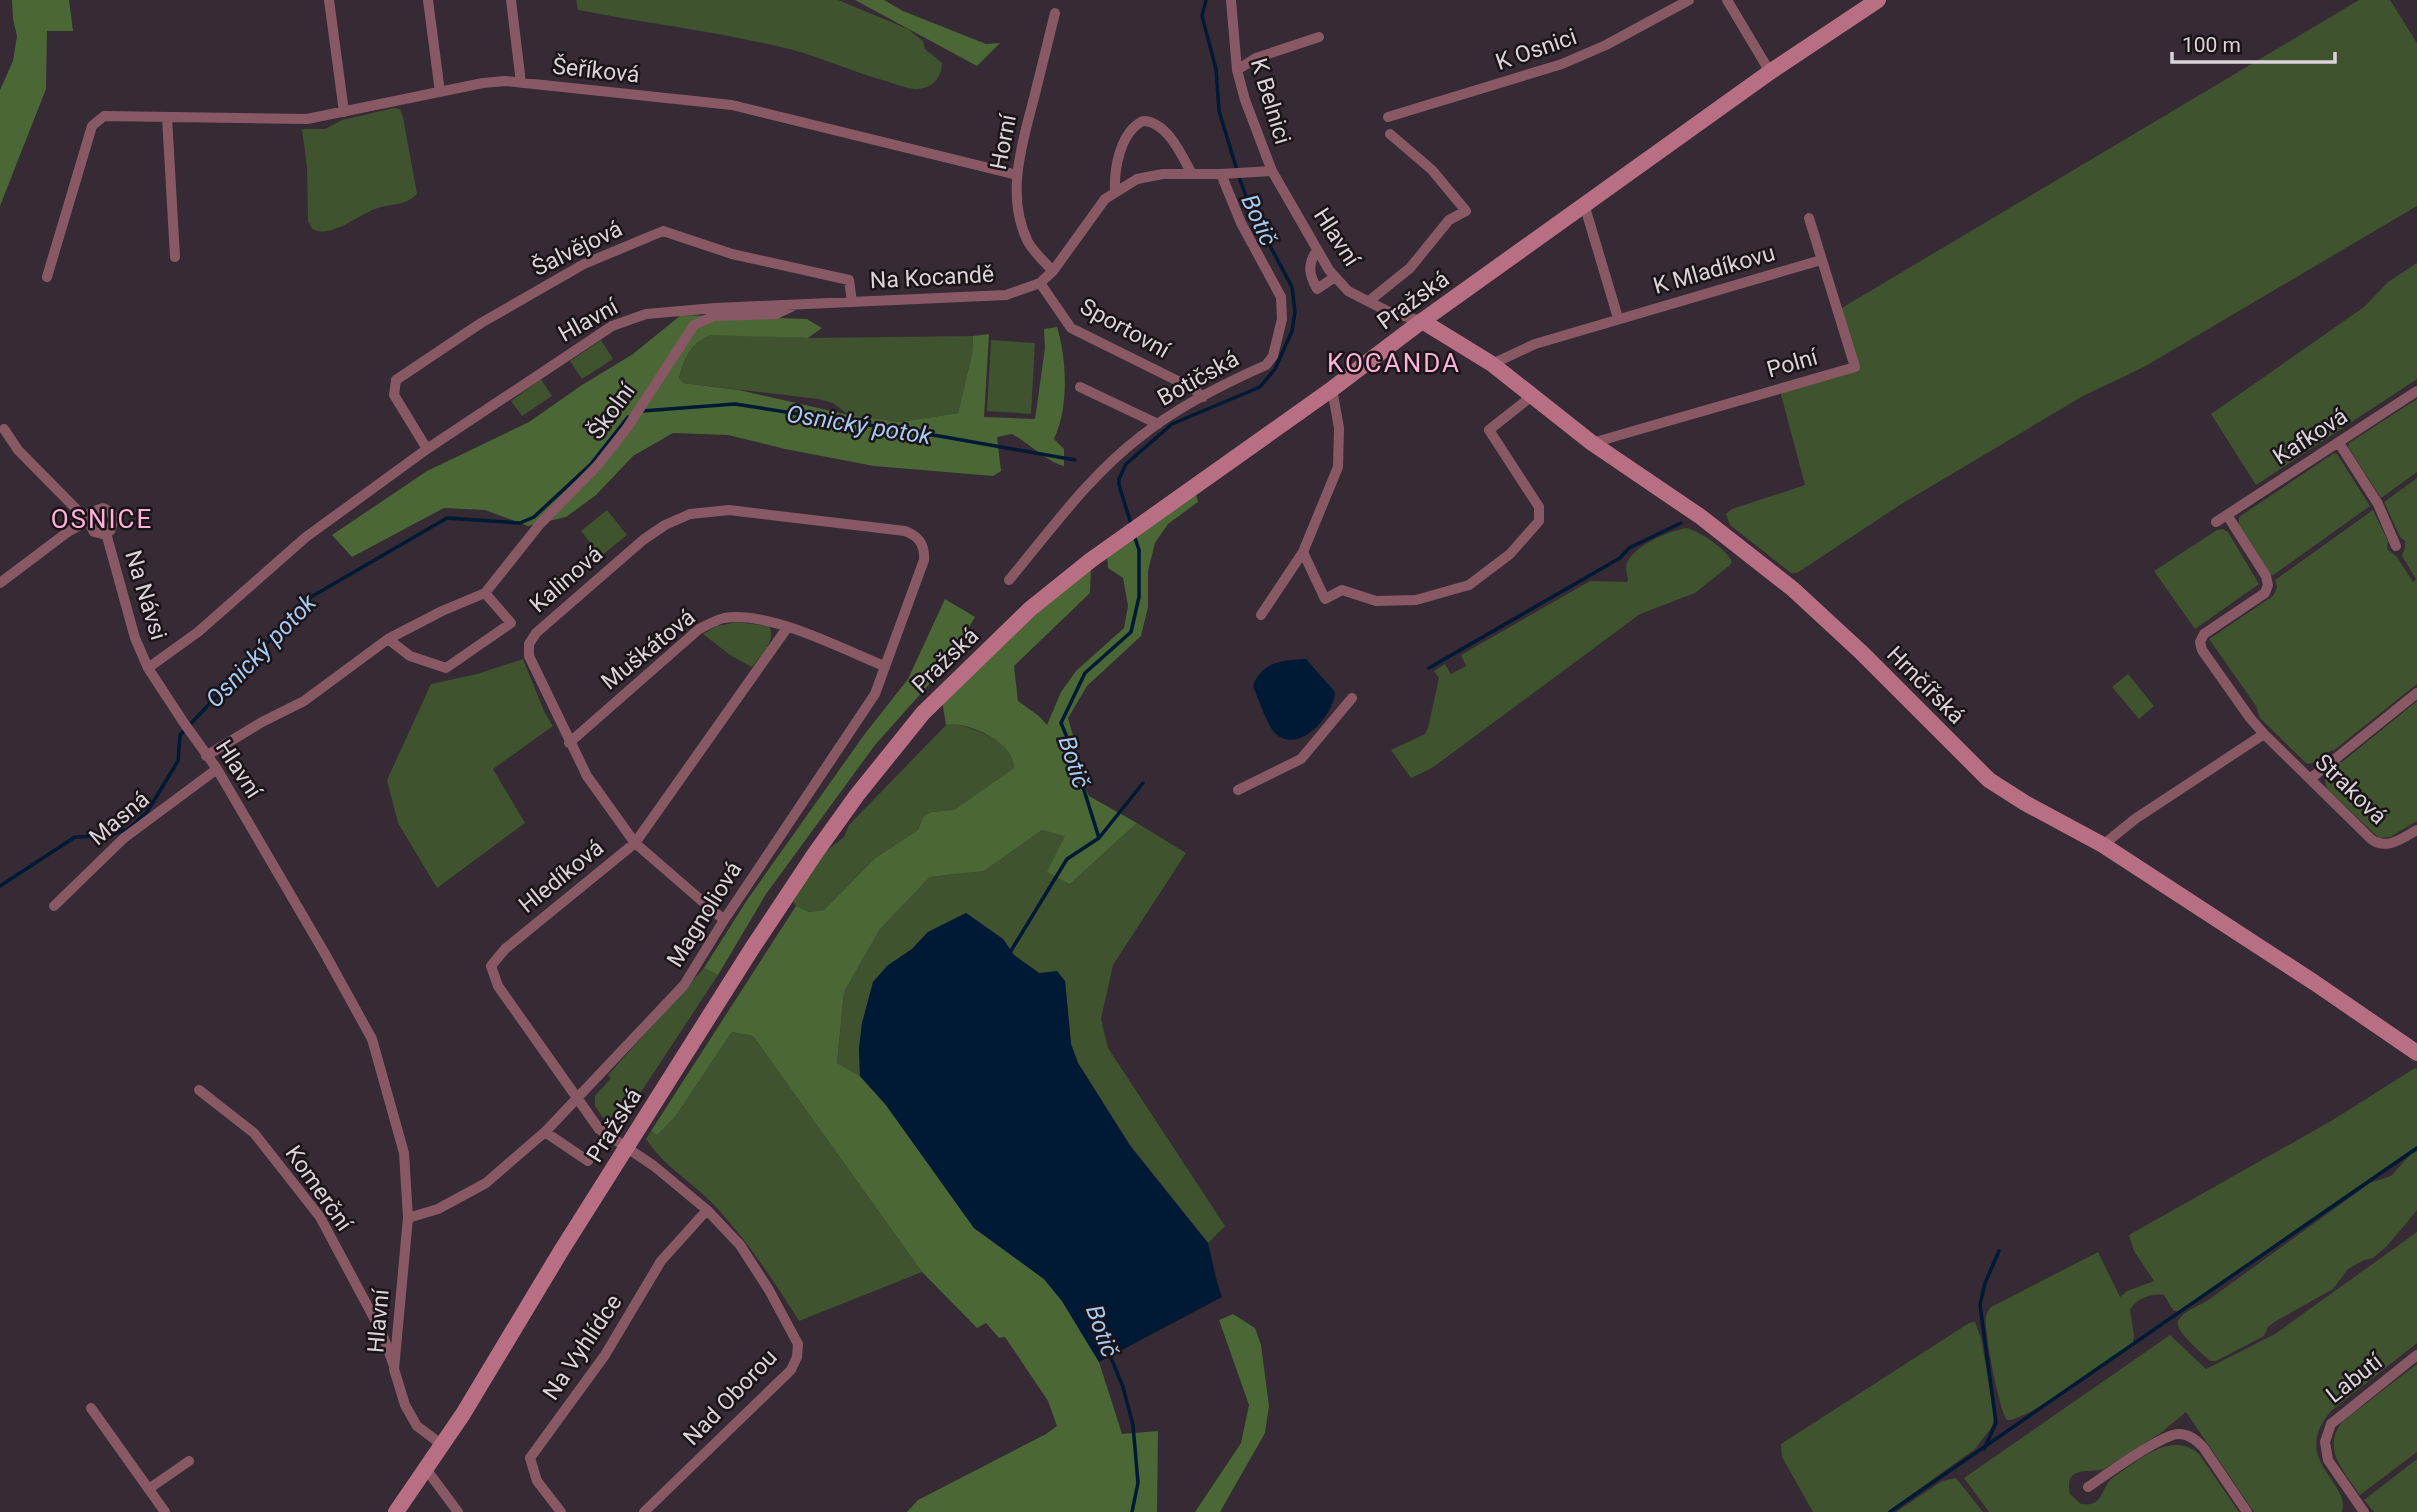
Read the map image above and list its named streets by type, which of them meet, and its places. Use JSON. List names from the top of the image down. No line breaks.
{"streets":{"main road":["Pražská","Hrnčířská"],"street":["K Osnici","Šeříková","K Belnici","Horní","Hlavní","Šalvějová","K Mladíkovu","Na Kocandě","Sportovní","Polní","Botičská","Školní","Kafková","Kalinová","Na Návsi","Muškátová","Straková","Masná","Hledíková","Magnoliová","Komerční","Na Vyhlídce","Labutí","Nad Oborou"]},"crossings":[["Šeříková","Horní"],["K Belnici","Hlavní"],["Horní","Na Kocandě"],["Horní","Sportovní"],["Horní","Botičská"],["Hlavní","Šalvějová"],["Hlavní","Na Kocandě"],["Hlavní","Pražská"],["Hlavní","Školní"],["Hlavní","Na Návsi"],["Hlavní","Hrnčířská"],["Hlavní","Masná"],["Hlavní","Magnoliová"],["Hlavní","Komerční"],["Šalvějová","Na Kocandě"],["K Mladíkovu","Polní"],["K Mladíkovu","Hrnčířská"],["Na Kocandě","Sportovní"],["Na Kocandě","Botičská"],["Na Kocandě","Školní"],["Pražská","Hrnčířská"],["Pražská","Hledíková"],["Pražská","Nad Oborou"],["Sportovní","Botičská"],["Polní","Hrnčířská"],["Kafková","Straková"],["Kalinová","Muškátová"],["Kalinová","Hledíková"],["Kalinová","Magnoliová"],["Muškátová","Hledíková"],["Muškátová","Magnoliová"],["Hledíková","Magnoliová"],["Hledíková","Nad Oborou"],["Na Vyhlídce","Nad Oborou"]],"districts":["KOCANDA","OSNICE"],"water":["Botič","Osnický potok"],"scale_bar":"100 m"}
